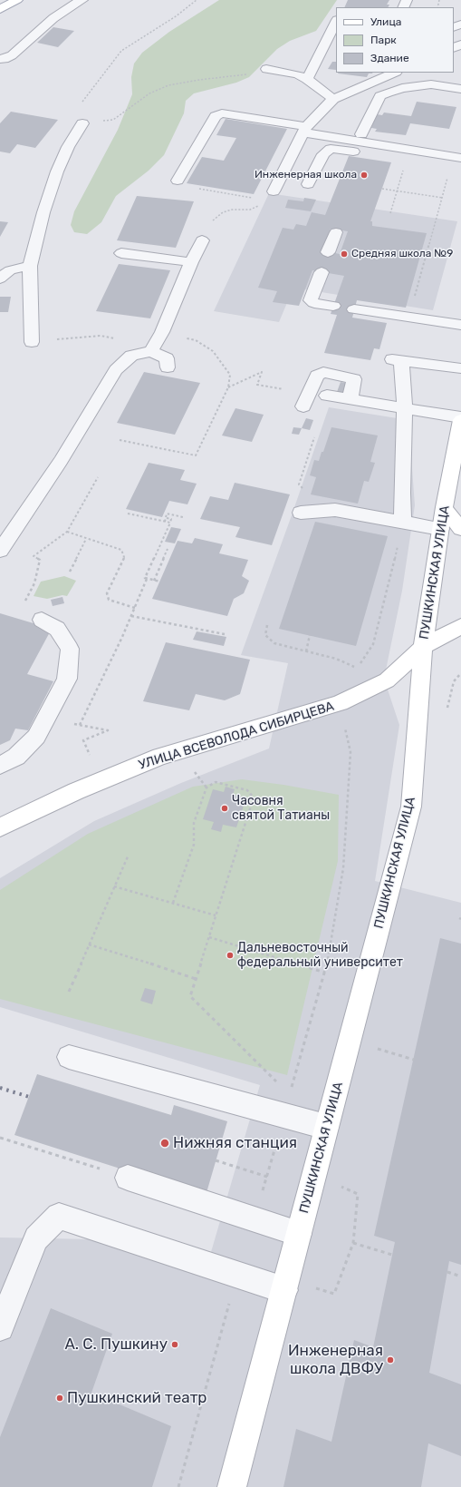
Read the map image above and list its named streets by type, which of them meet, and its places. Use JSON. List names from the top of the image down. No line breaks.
{"streets":{"main road":["ПУШКИНСКАЯ УЛИЦА","УЛИЦА ВСЕВОЛОДА СИБИРЦЕВА"]},"crossings":[["ПУШКИНСКАЯ УЛИЦА","УЛИЦА ВСЕВОЛОДА СИБИРЦЕВА"]],"places":["Инженерная школа","Средняя школа №9","Часовня святой Татианы","Дальневосточный федеральный университет","Нижняя станция","А. С. Пушкину","Инженерная школа ДВФУ","Пушкинский театр"],"legend":["Улица","Парк","Здание"]}
